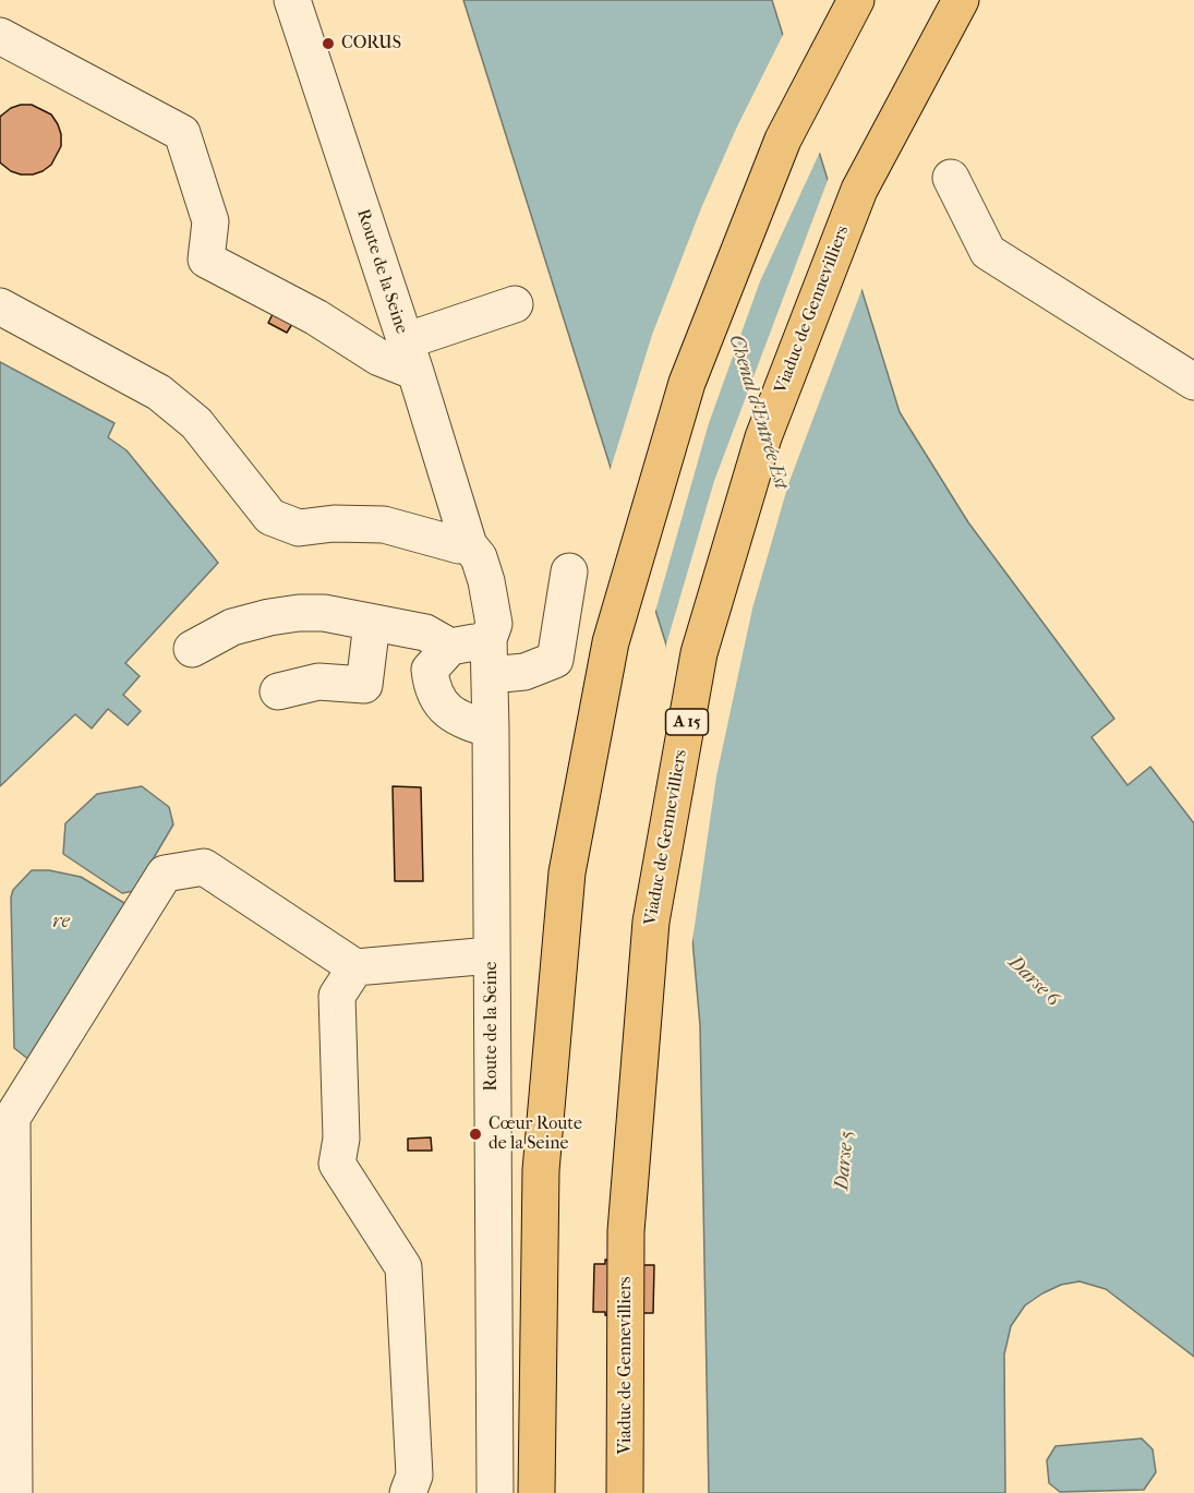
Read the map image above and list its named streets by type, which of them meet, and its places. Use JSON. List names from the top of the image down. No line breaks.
{"streets":{"highway":["Viaduc de Gennevilliers","A 15"],"street":["Route de la Seine"]},"water":["Chenal d'Entrée Est","re","Darse 6","Darse 5"],"places":["CORUS","Cœur Route de la Seine"]}
